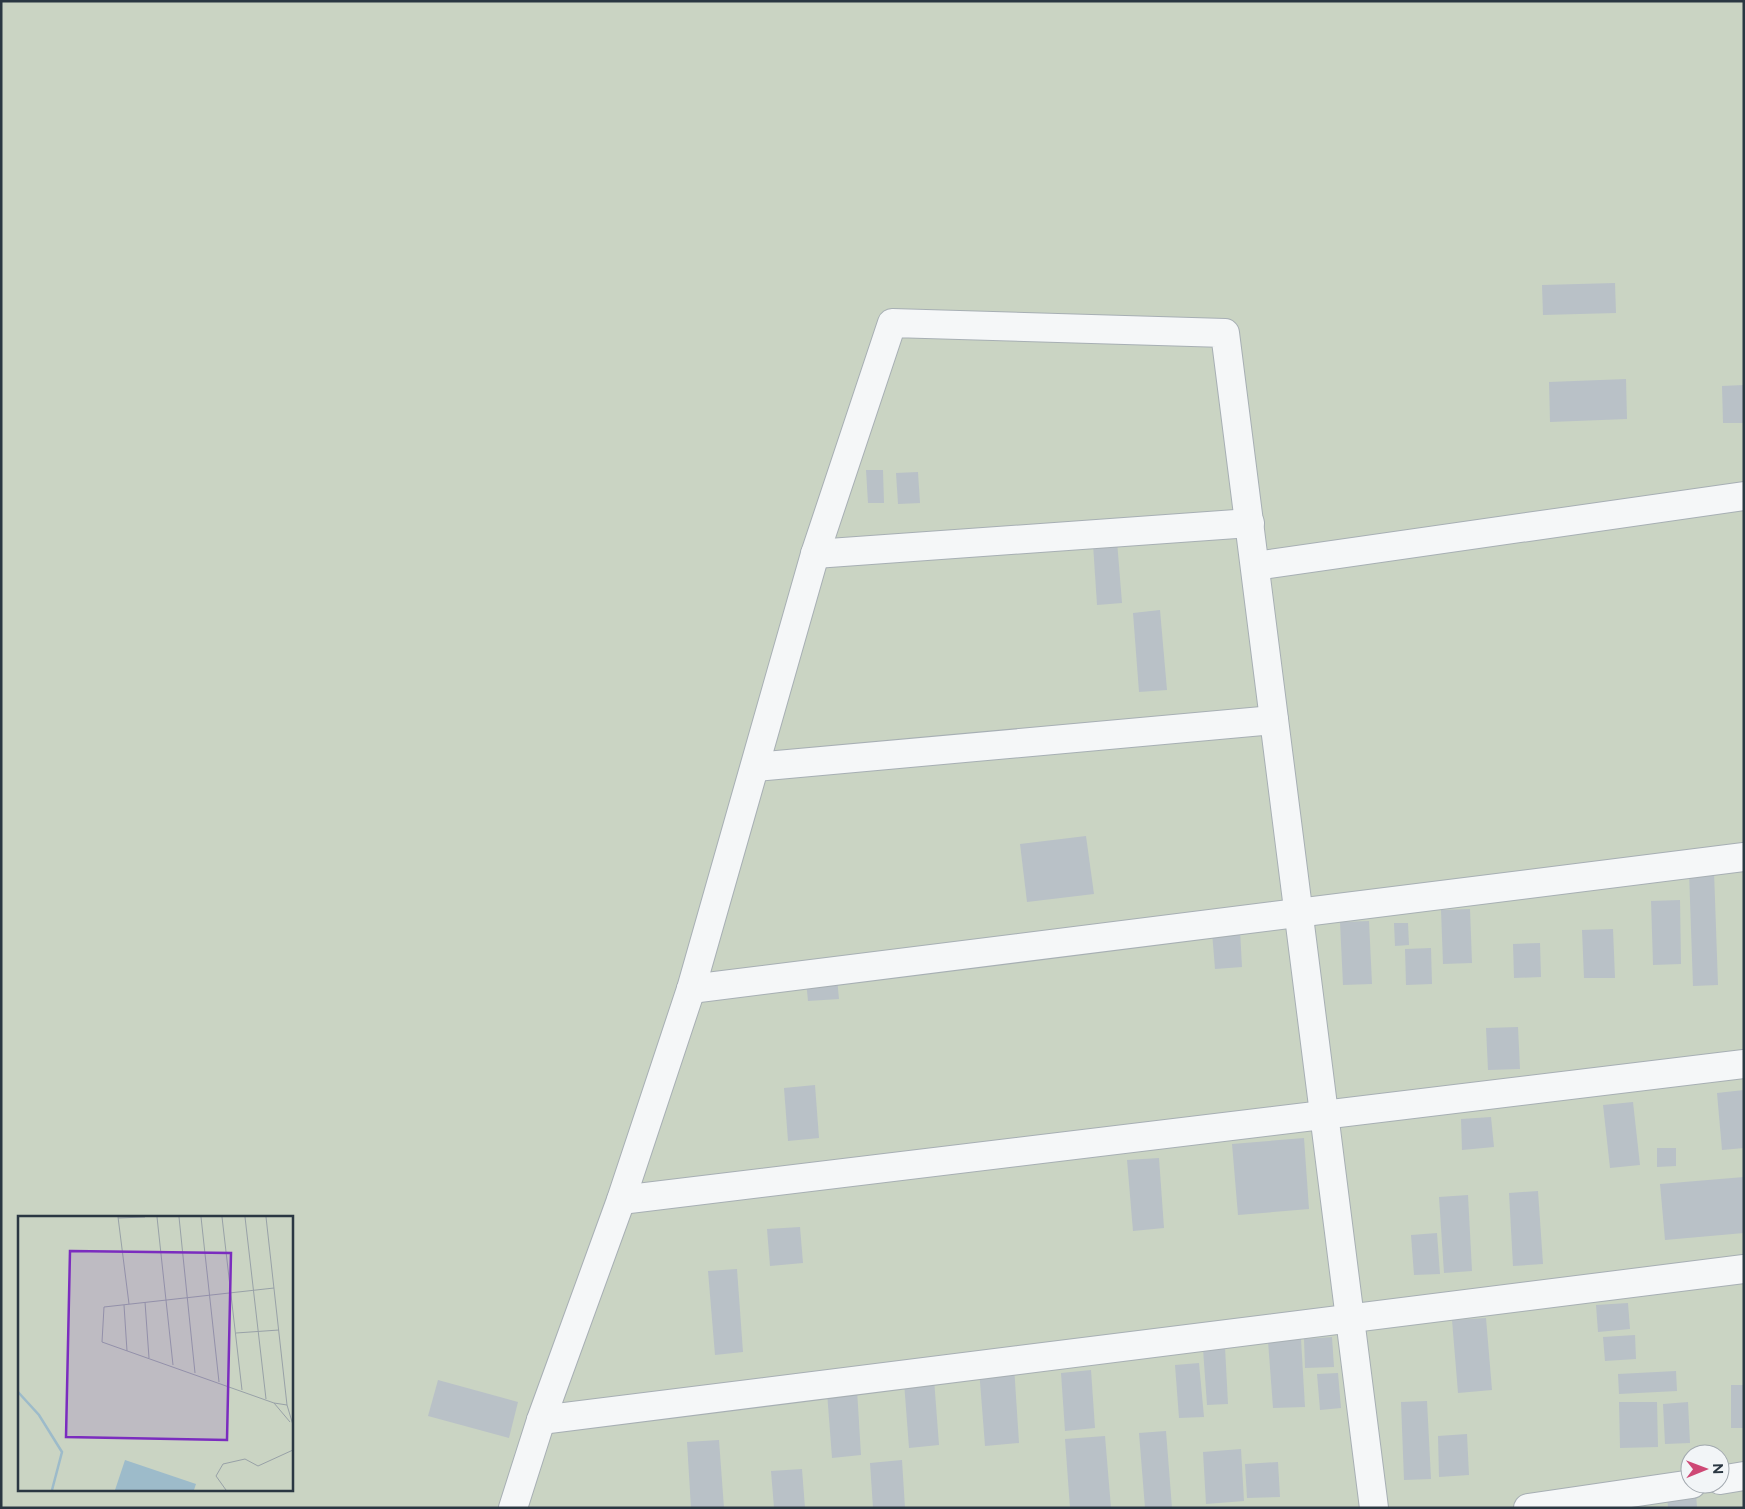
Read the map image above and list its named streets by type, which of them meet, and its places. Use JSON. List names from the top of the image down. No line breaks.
{"north":"right"}
